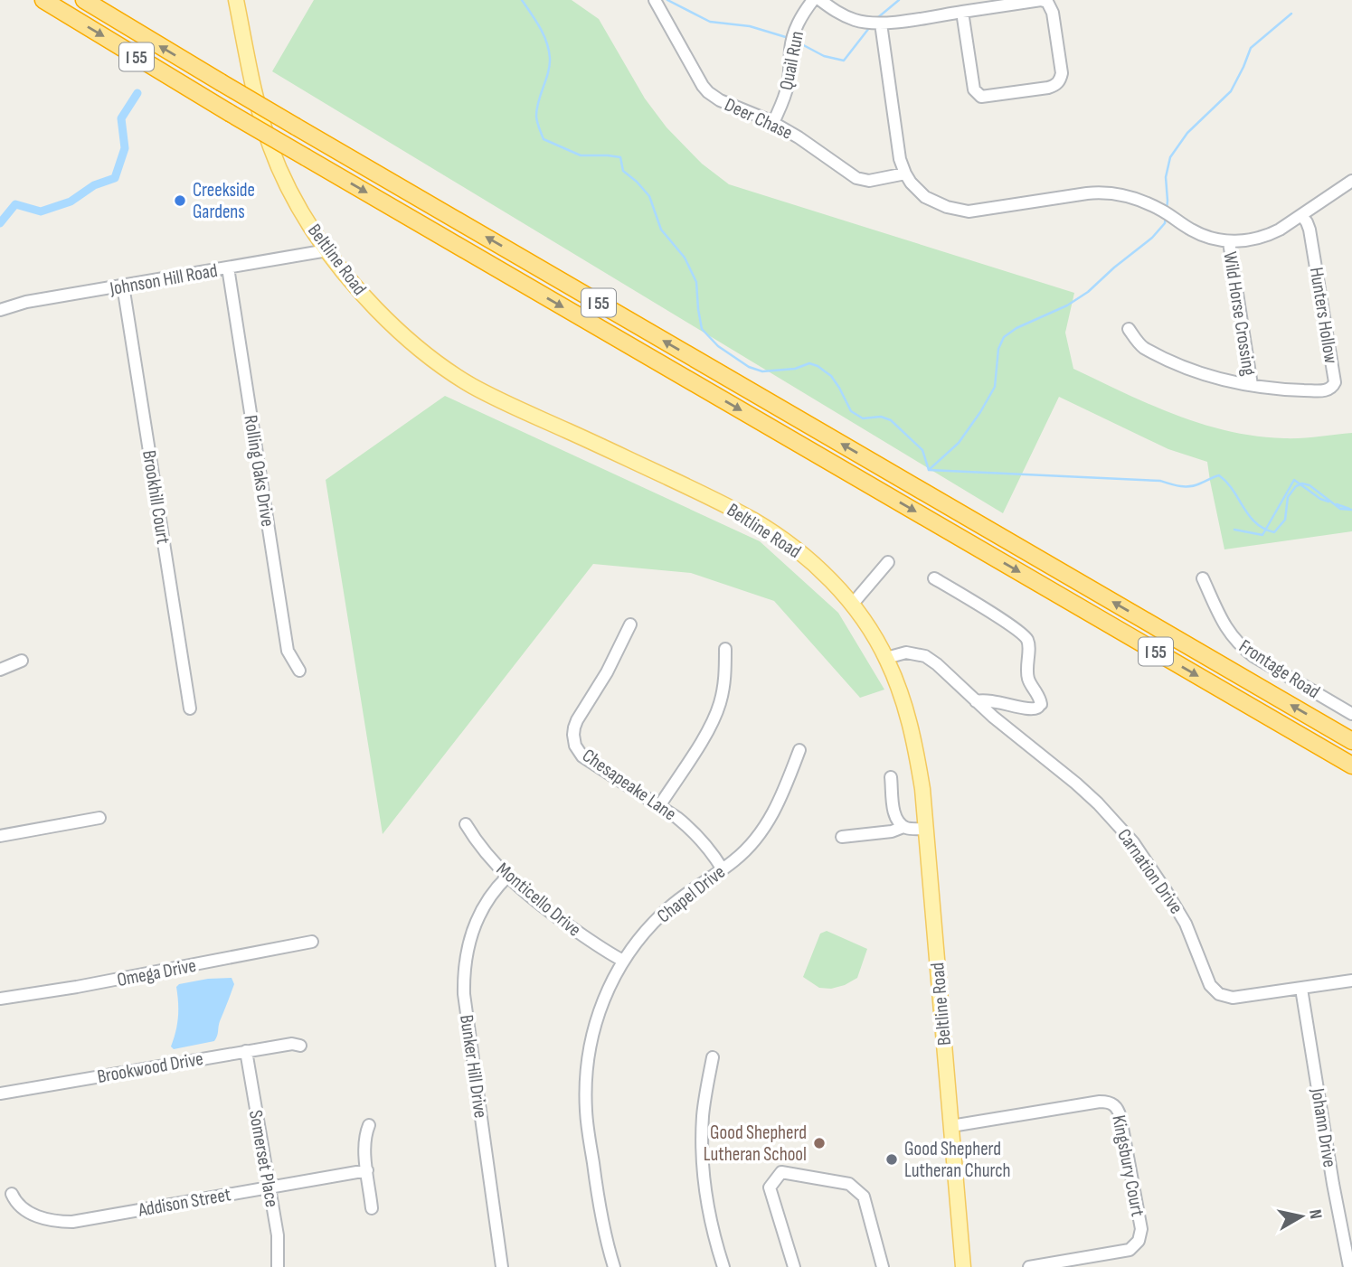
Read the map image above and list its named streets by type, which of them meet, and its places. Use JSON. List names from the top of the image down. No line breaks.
{"streets":{"highway":["I 55"],"main road":["Beltline Road"],"street":["Quail Run","Deer Chase","Johnson Hill Road","Wild Horse Crossing","Hunters Hollow","Rolling Oaks Drive","Brookhill Court","Frontage Road","Chesapeake Lane","Carnation Drive","Chapel Drive","Monticello Drive","Omega Drive","Bunker Hill Drive","Brookwood Drive","Johann Drive","Somerset Place","Kingsbury Court","Addison Street"]},"crossings":[["Quail Run","Deer Chase"],["Beltline Road","Johnson Hill Road"],["Beltline Road","Carnation Drive"],["Beltline Road","Kingsbury Court"],["Johnson Hill Road","Rolling Oaks Drive"],["Johnson Hill Road","Brookhill Court"],["Wild Horse Crossing","Hunters Hollow"],["Chesapeake Lane","Chapel Drive"],["Carnation Drive","Johann Drive"],["Chapel Drive","Monticello Drive"],["Monticello Drive","Bunker Hill Drive"],["Brookwood Drive","Somerset Place"],["Somerset Place","Addison Street"]],"places":["Creekside Gardens","Good Shepherd Lutheran School","Good Shepherd Lutheran Church"],"north":"right"}
